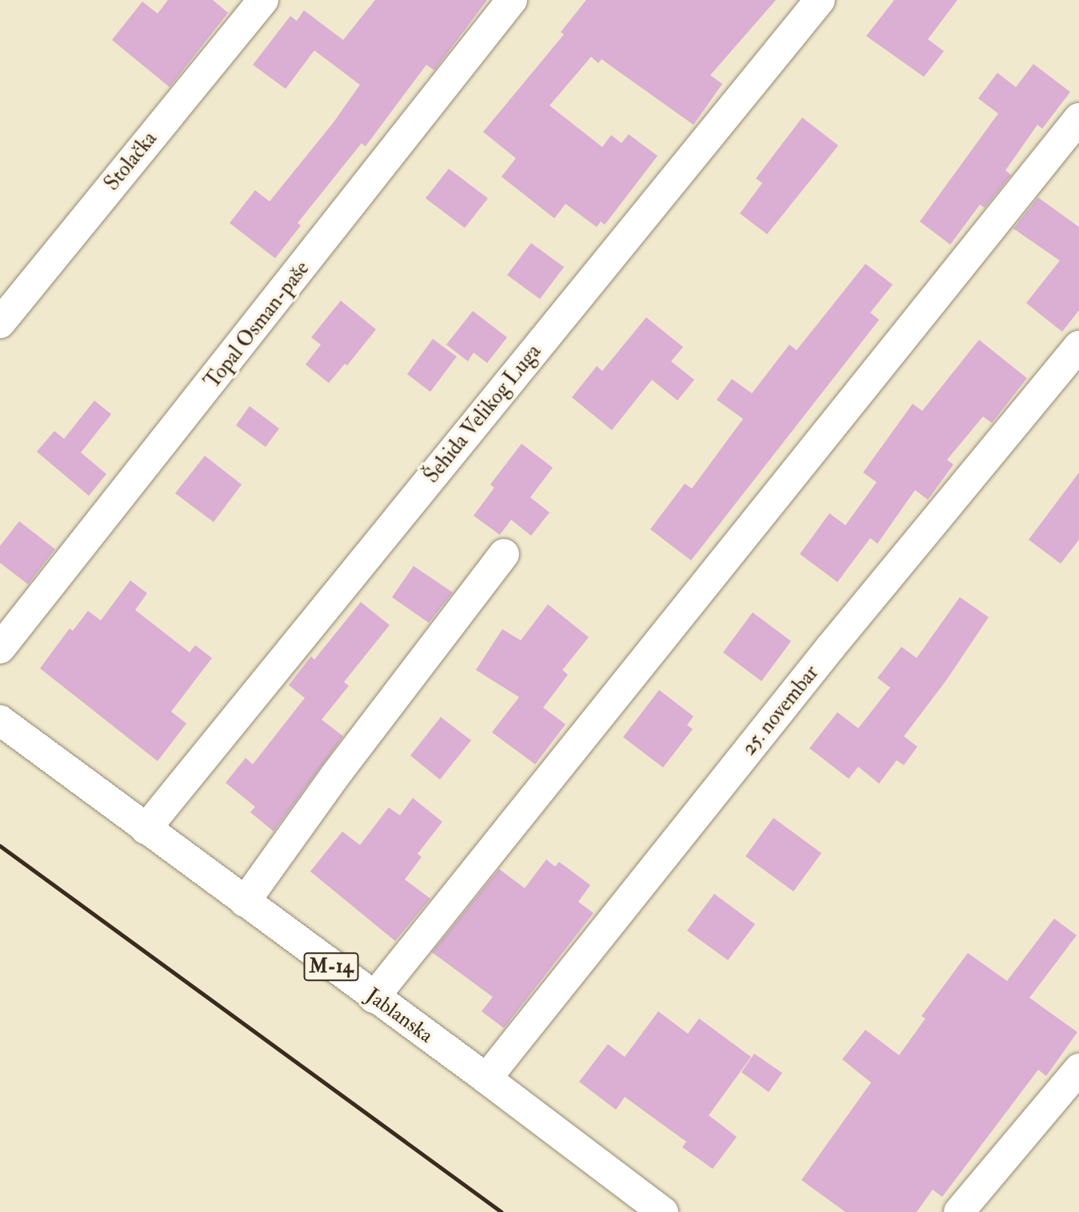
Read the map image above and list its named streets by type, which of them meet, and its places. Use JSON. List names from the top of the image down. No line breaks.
{"streets":{"street":["Stolačka","Topal Osman-paše","Šehida Velikog Luga","25. novembar","M-14","Jablanska"]},"crossings":[["Šehida Velikog Luga","Jablanska"],["25. novembar","Jablanska"]]}
